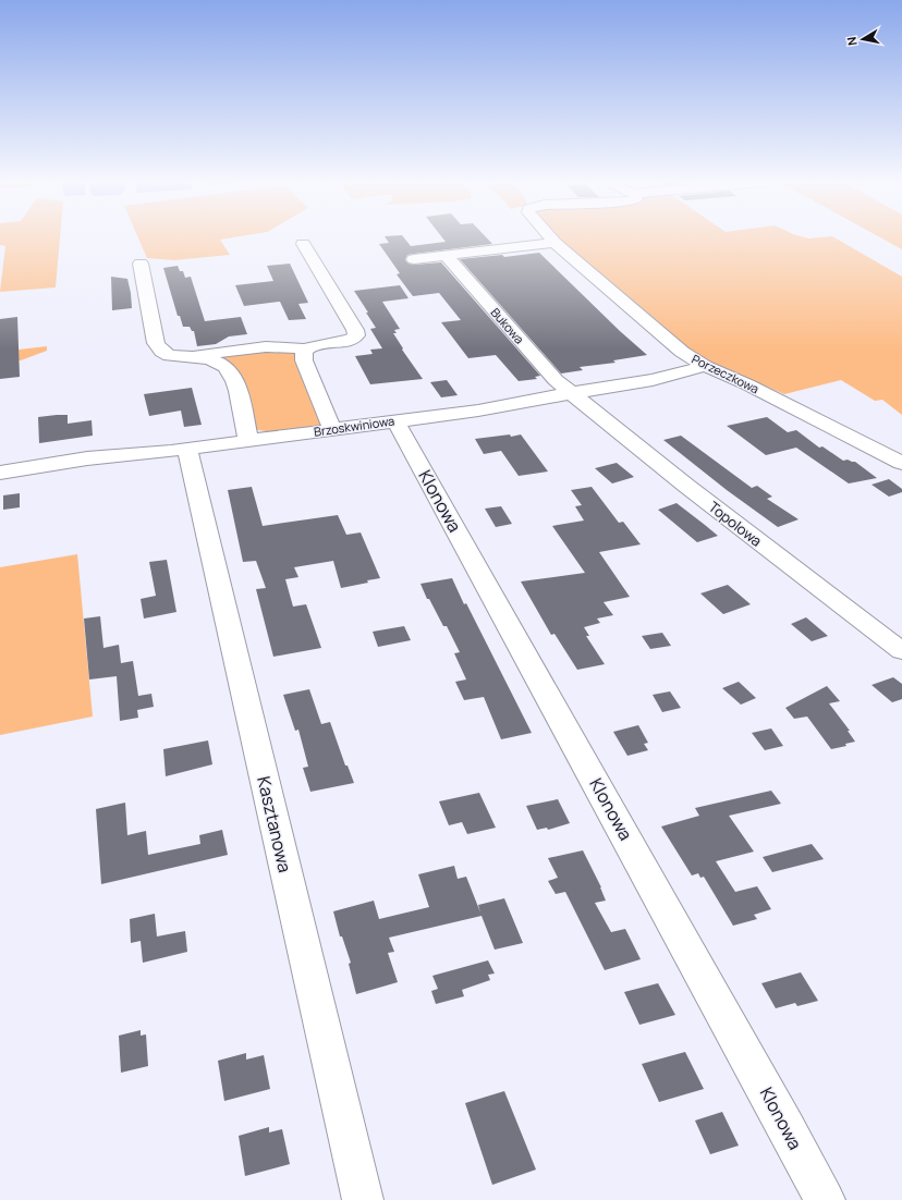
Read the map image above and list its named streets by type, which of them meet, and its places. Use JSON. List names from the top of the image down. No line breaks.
{"streets":{"street":["Bukowa","Porzeczkowa","Brzoskwiniowa","Klonowa","Topolowa","Kasztanowa"]},"crossings":[["Bukowa","Brzoskwiniowa"],["Bukowa","Topolowa"],["Porzeczkowa","Brzoskwiniowa"],["Brzoskwiniowa","Klonowa"],["Brzoskwiniowa","Topolowa"],["Brzoskwiniowa","Kasztanowa"]],"north":"left"}
